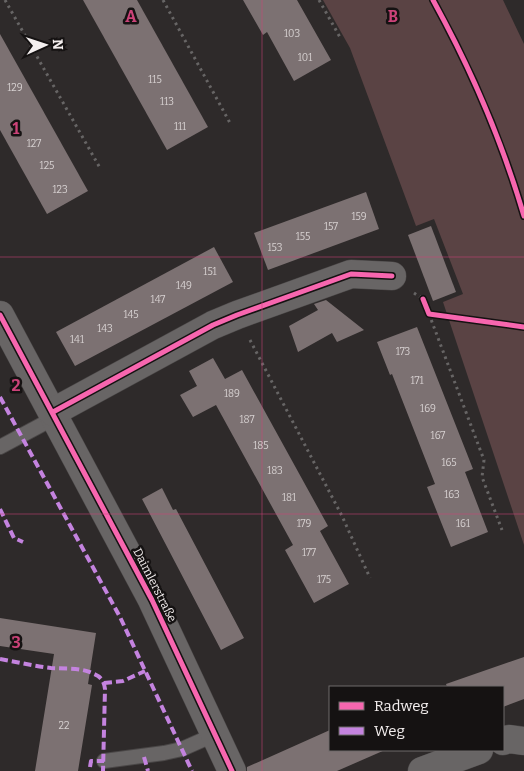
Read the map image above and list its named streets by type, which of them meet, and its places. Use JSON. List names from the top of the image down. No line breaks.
{"streets":{"street":["Daimlerstraße"]},"house_numbers":["103","101","115","129","113","111","127","125","123","159","157","155","153","151","149","147","145","143","141","173","171","189","169","187","167","185","165","183","163","181","179","161","177","175","22"],"legend":["Radweg","Weg"],"north":"right","grid":{"columns":["A","B"],"rows":["1","2","3"]}}
